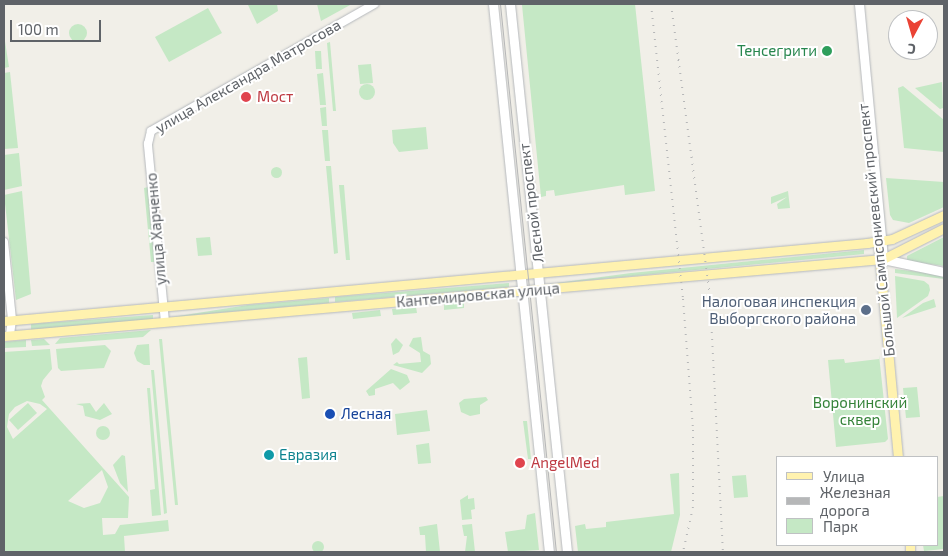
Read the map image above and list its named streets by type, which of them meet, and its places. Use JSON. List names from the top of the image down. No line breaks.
{"streets":{"main road":["Лесной проспект","Большой Сампсониевский проспект","Кантемировская улица"],"street":["улица Александра Матросова","улица Харченко"]},"crossings":[["улица Александра Матросова","улица Харченко"],["Лесной проспект","Кантемировская улица"],["улица Харченко","Кантемировская улица"],["Большой Сампсониевский проспект","Кантемировская улица"]],"parks":["Воронинский сквер"],"places":["Тенсегрити","Мост","Налоговая инспекция Выборгского района","Лесная","Евразия","AngelMed"],"legend":["Улица","Железная дорога","Парк"],"scale_bar":"100 m","north":"bottom"}
